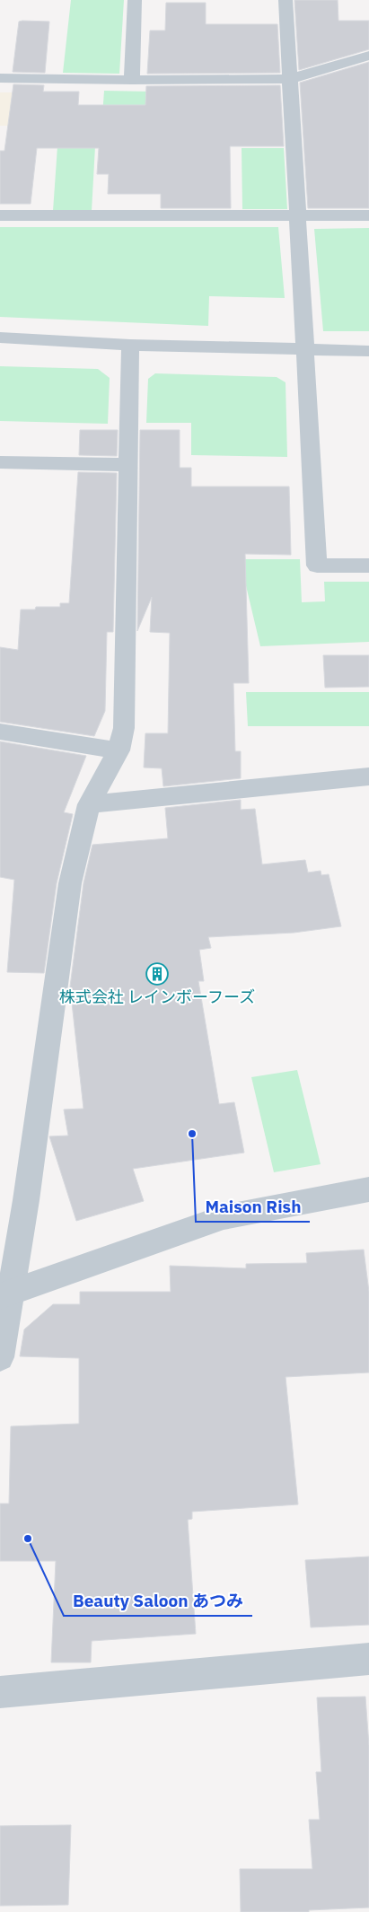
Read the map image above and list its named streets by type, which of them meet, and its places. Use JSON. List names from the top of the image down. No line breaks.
{"places":{"building":["株式会社 レインボーフーズ"],"other":["Maison Rish","Beauty Saloon あつみ"]}}
